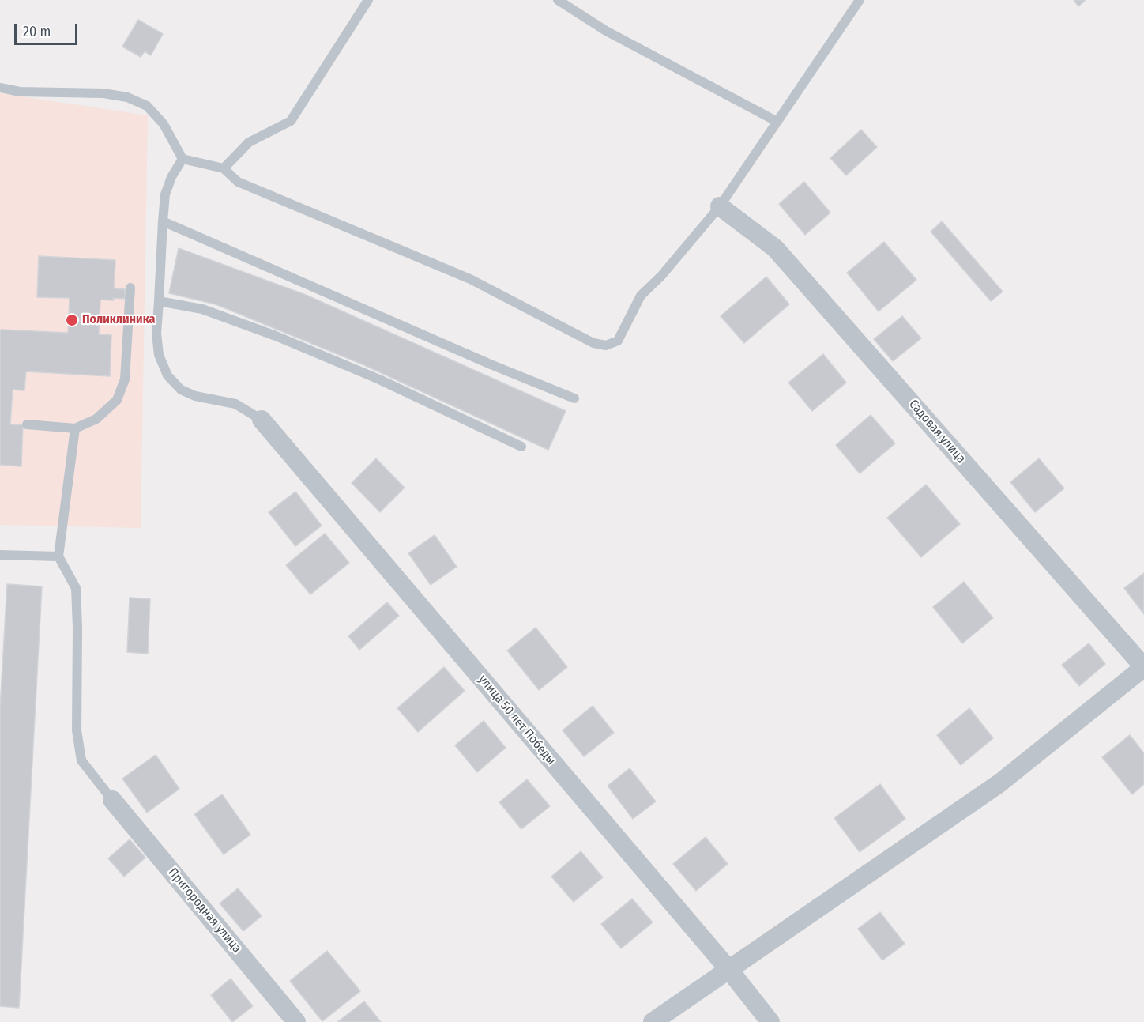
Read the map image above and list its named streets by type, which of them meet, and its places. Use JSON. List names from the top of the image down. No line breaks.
{"streets":{"street":["Садовая улица","улица 50 лет Победы","Пригородная улица"]},"places":["Поликлиника"],"scale_bar":"20 m"}
